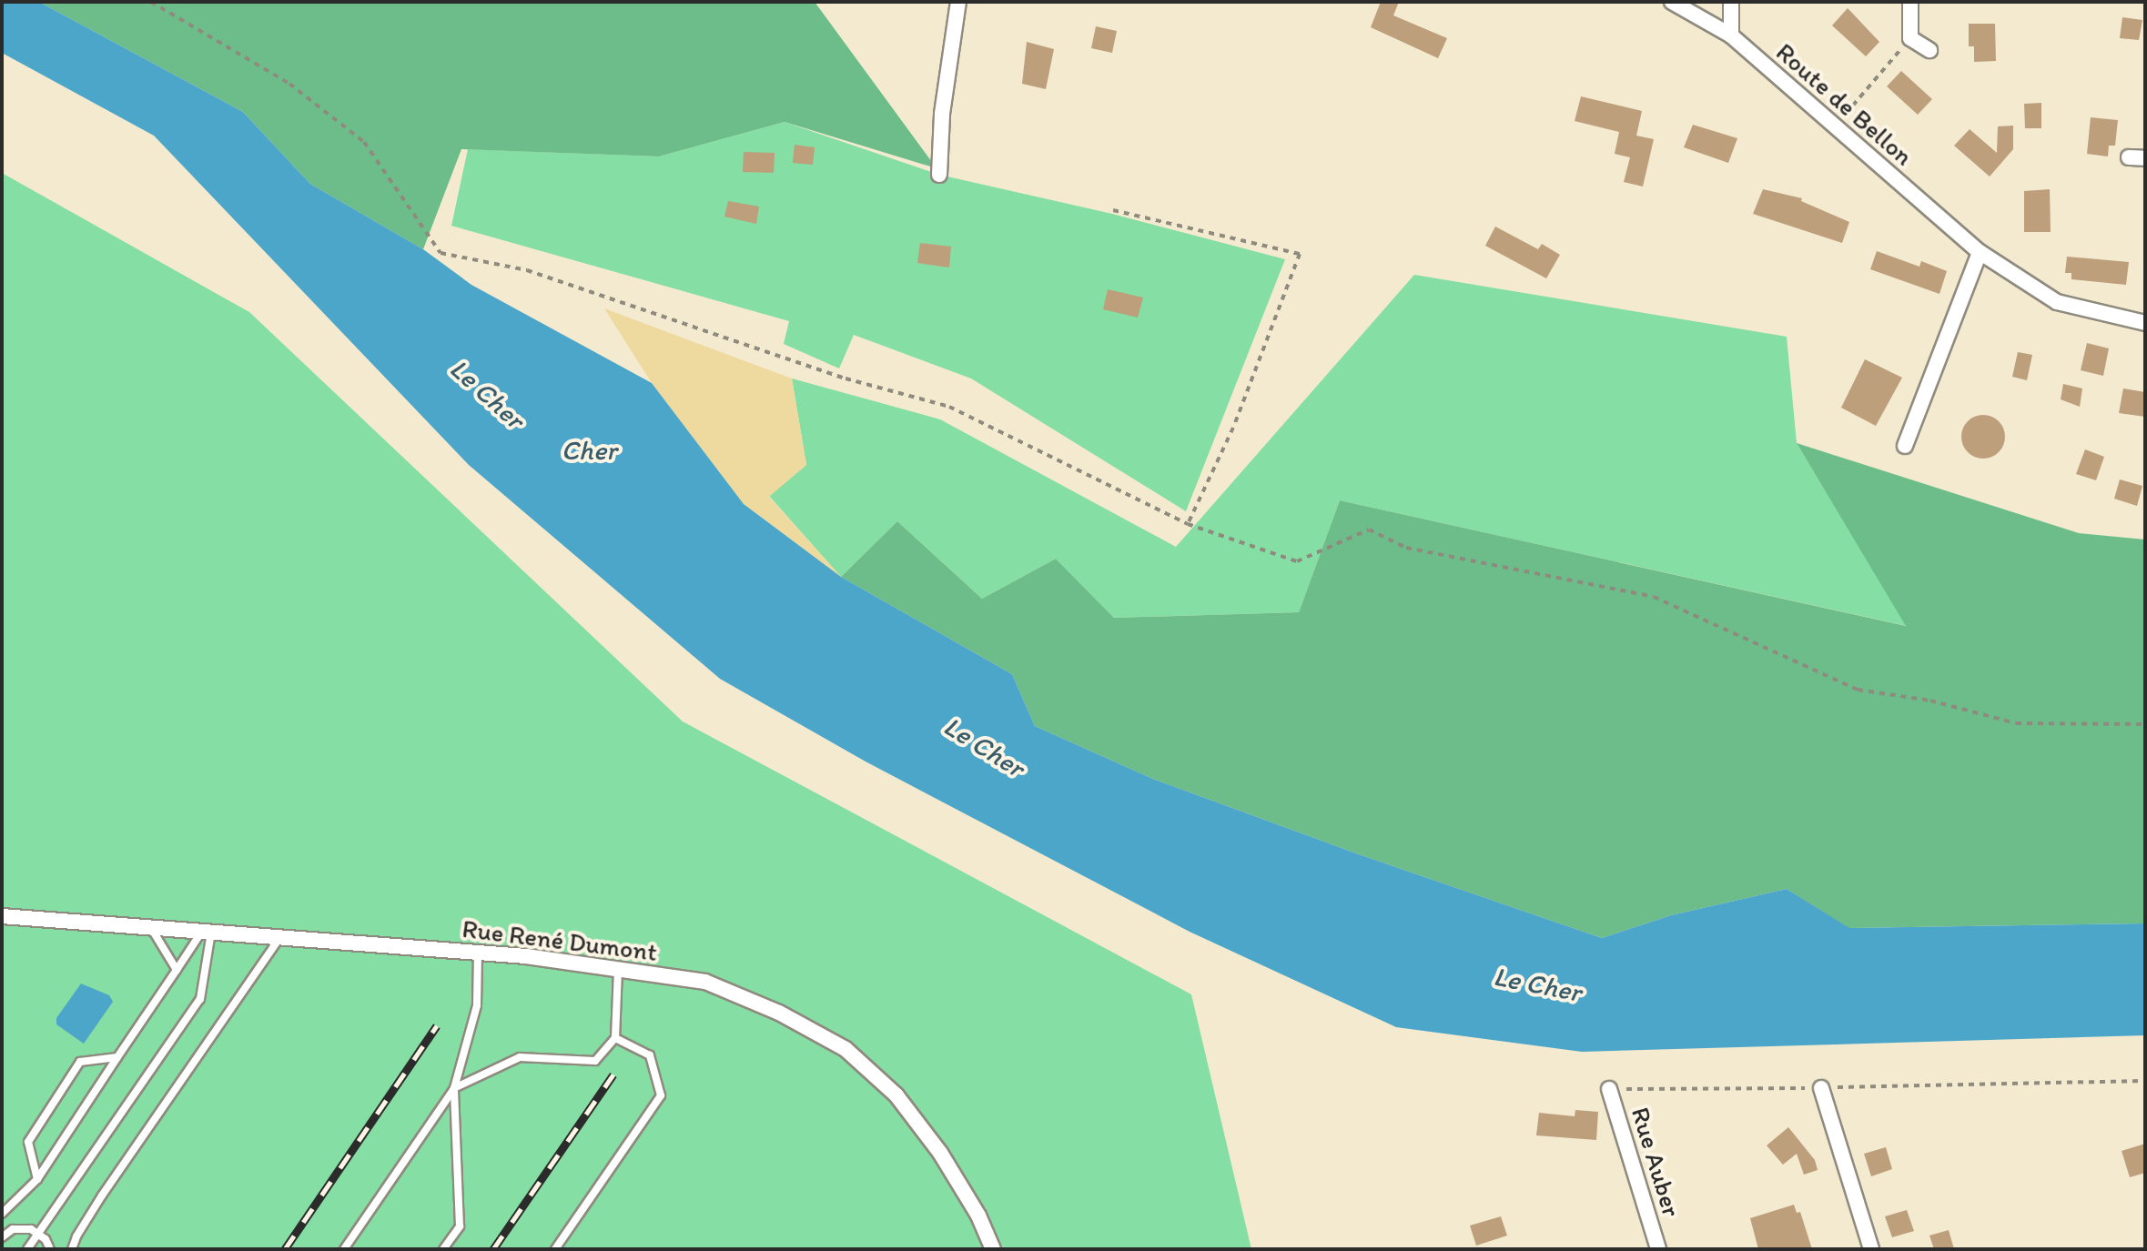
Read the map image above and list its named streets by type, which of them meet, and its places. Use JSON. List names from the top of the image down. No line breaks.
{"streets":{"street":["Route de Bellon","Rue René Dumont","Rue Auber"]},"water":["Le Cher","Cher"]}
